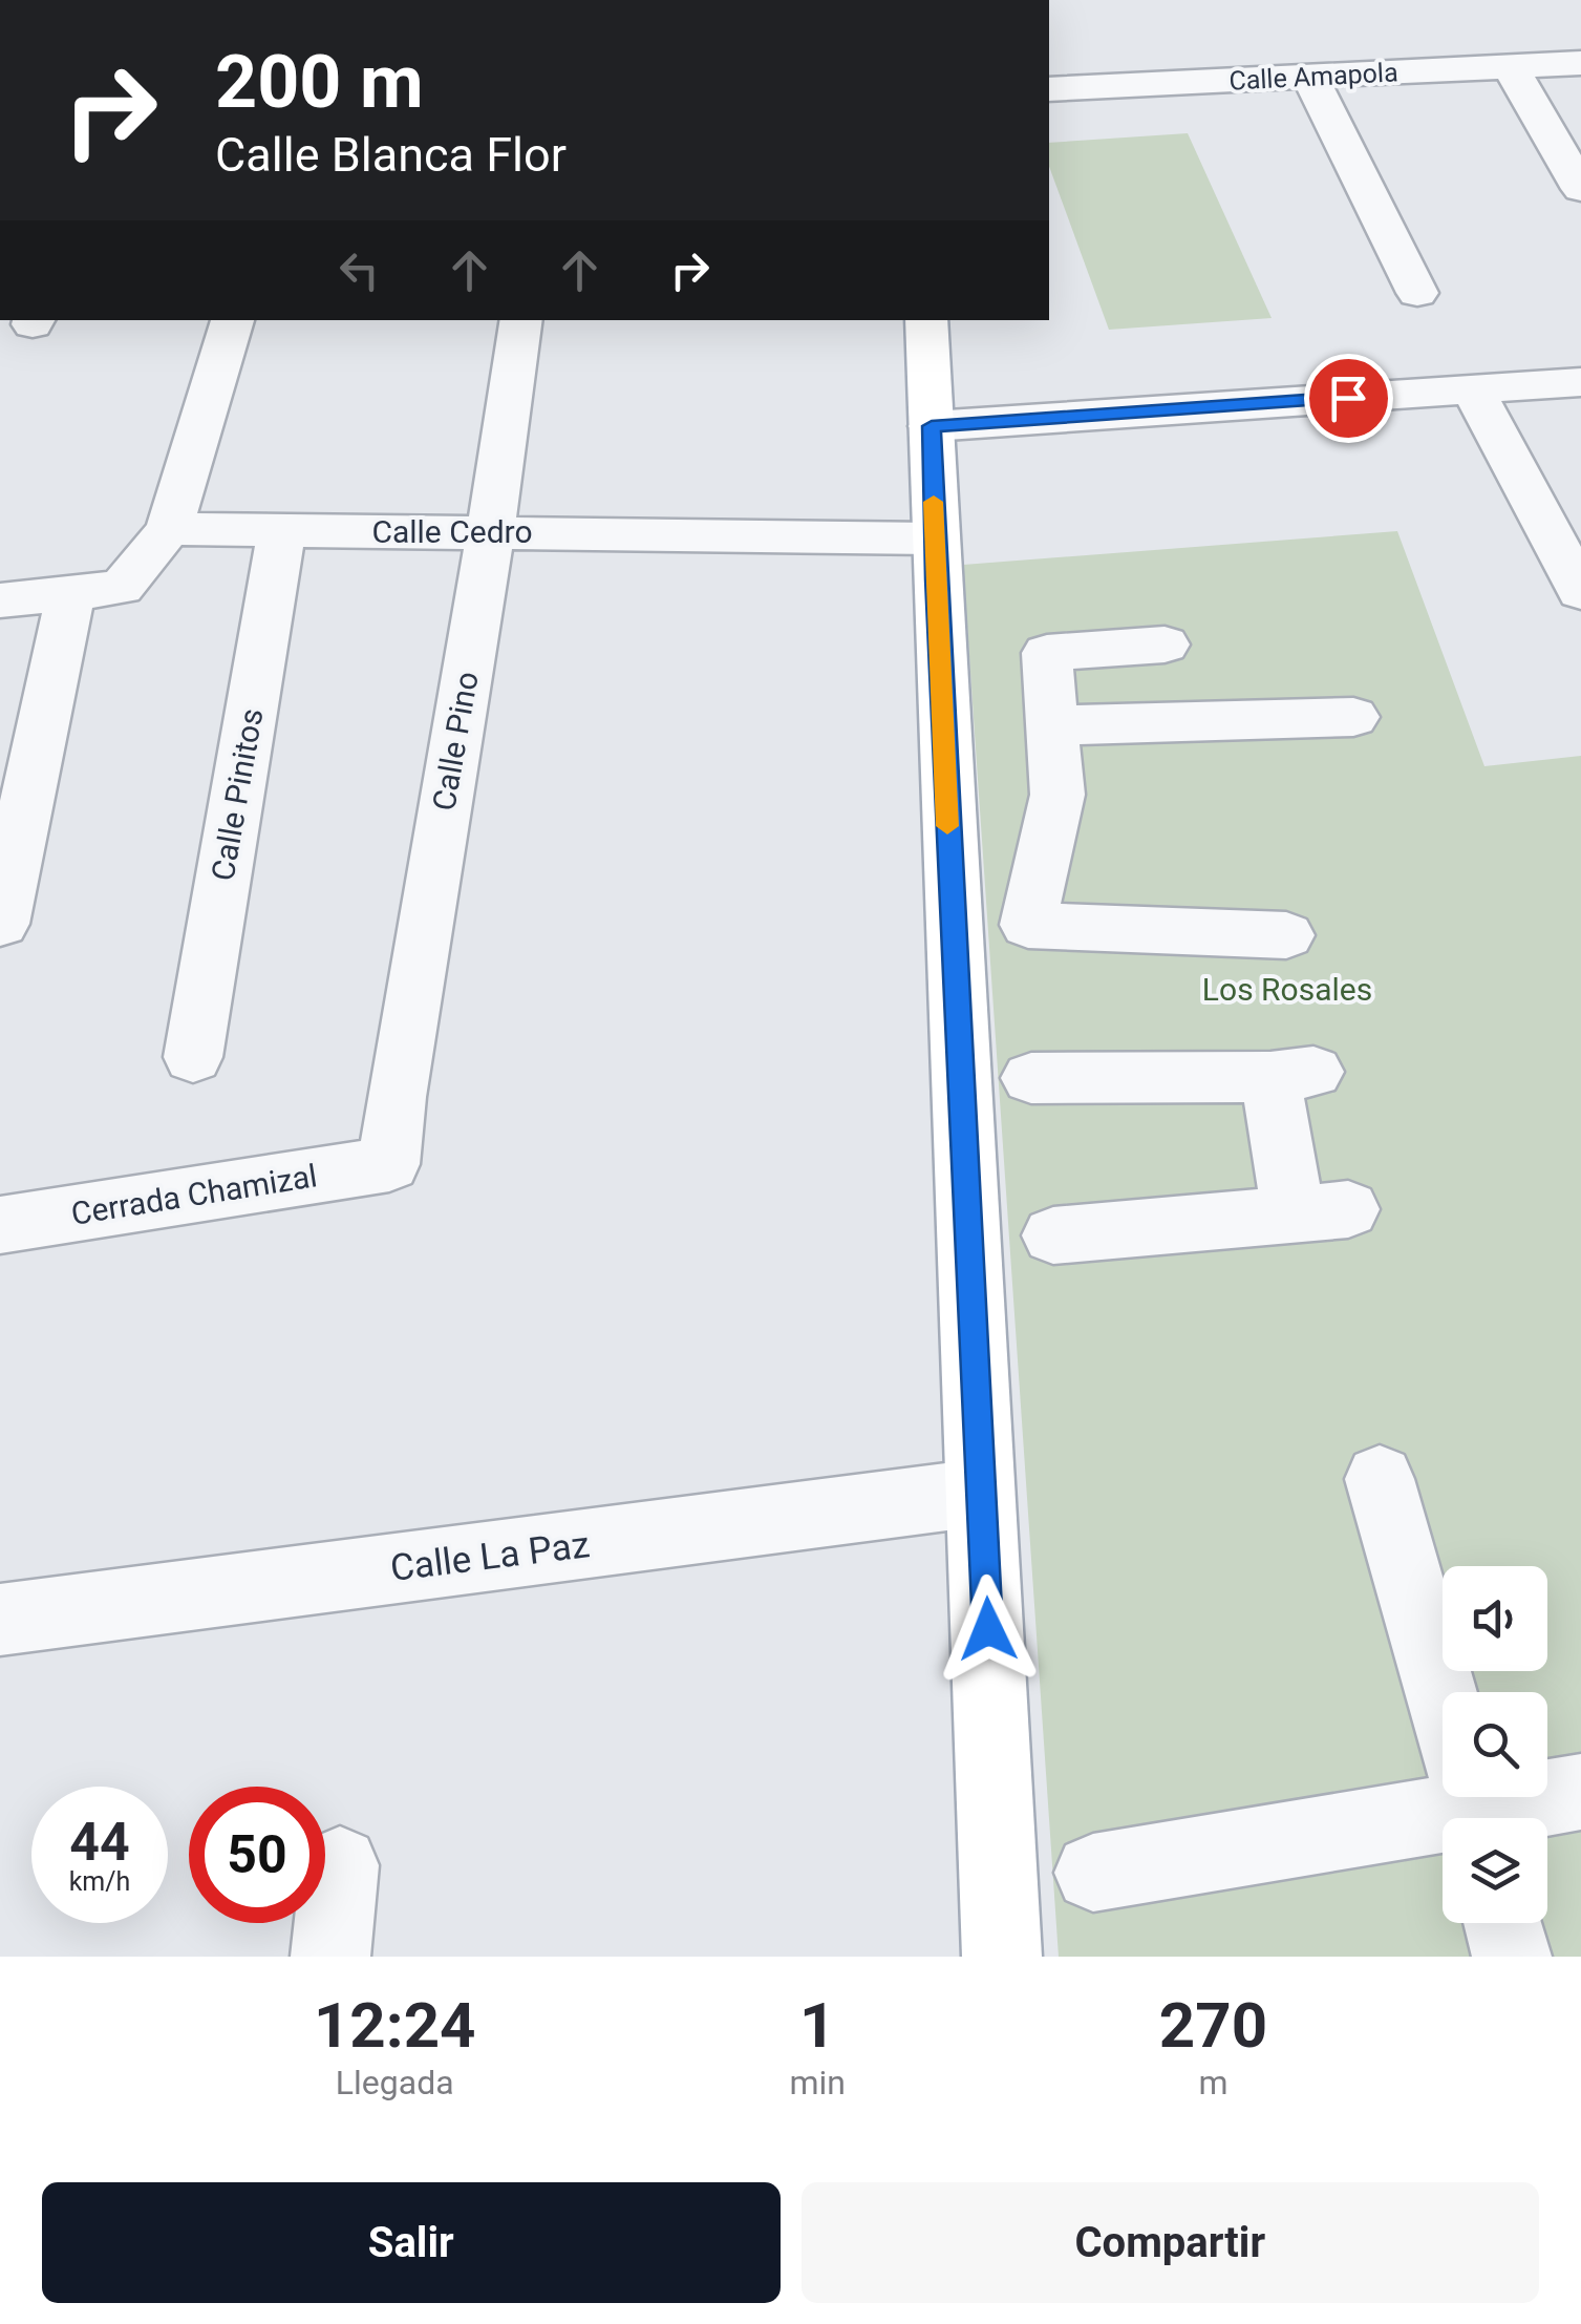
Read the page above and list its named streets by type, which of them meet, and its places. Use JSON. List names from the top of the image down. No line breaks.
{"streets":{"street":["Calle Amapola","Calle Cedro","Calle Pino","Calle Pinitos","Cerrada Chamizal","Calle La Paz"]},"crossings":[["Calle Cedro","Calle Pino"],["Calle Cedro","Calle Pinitos"],["Calle Pino","Cerrada Chamizal"]],"parks":["Los Rosales"],"page":{"turn":["200 m","Calle Blanca Flor"],"speed":"44 km/h","limit":"50","eta":["12:24","Llegada","1","min","270","m"],"buttons":["Salir","Compartir"]}}
